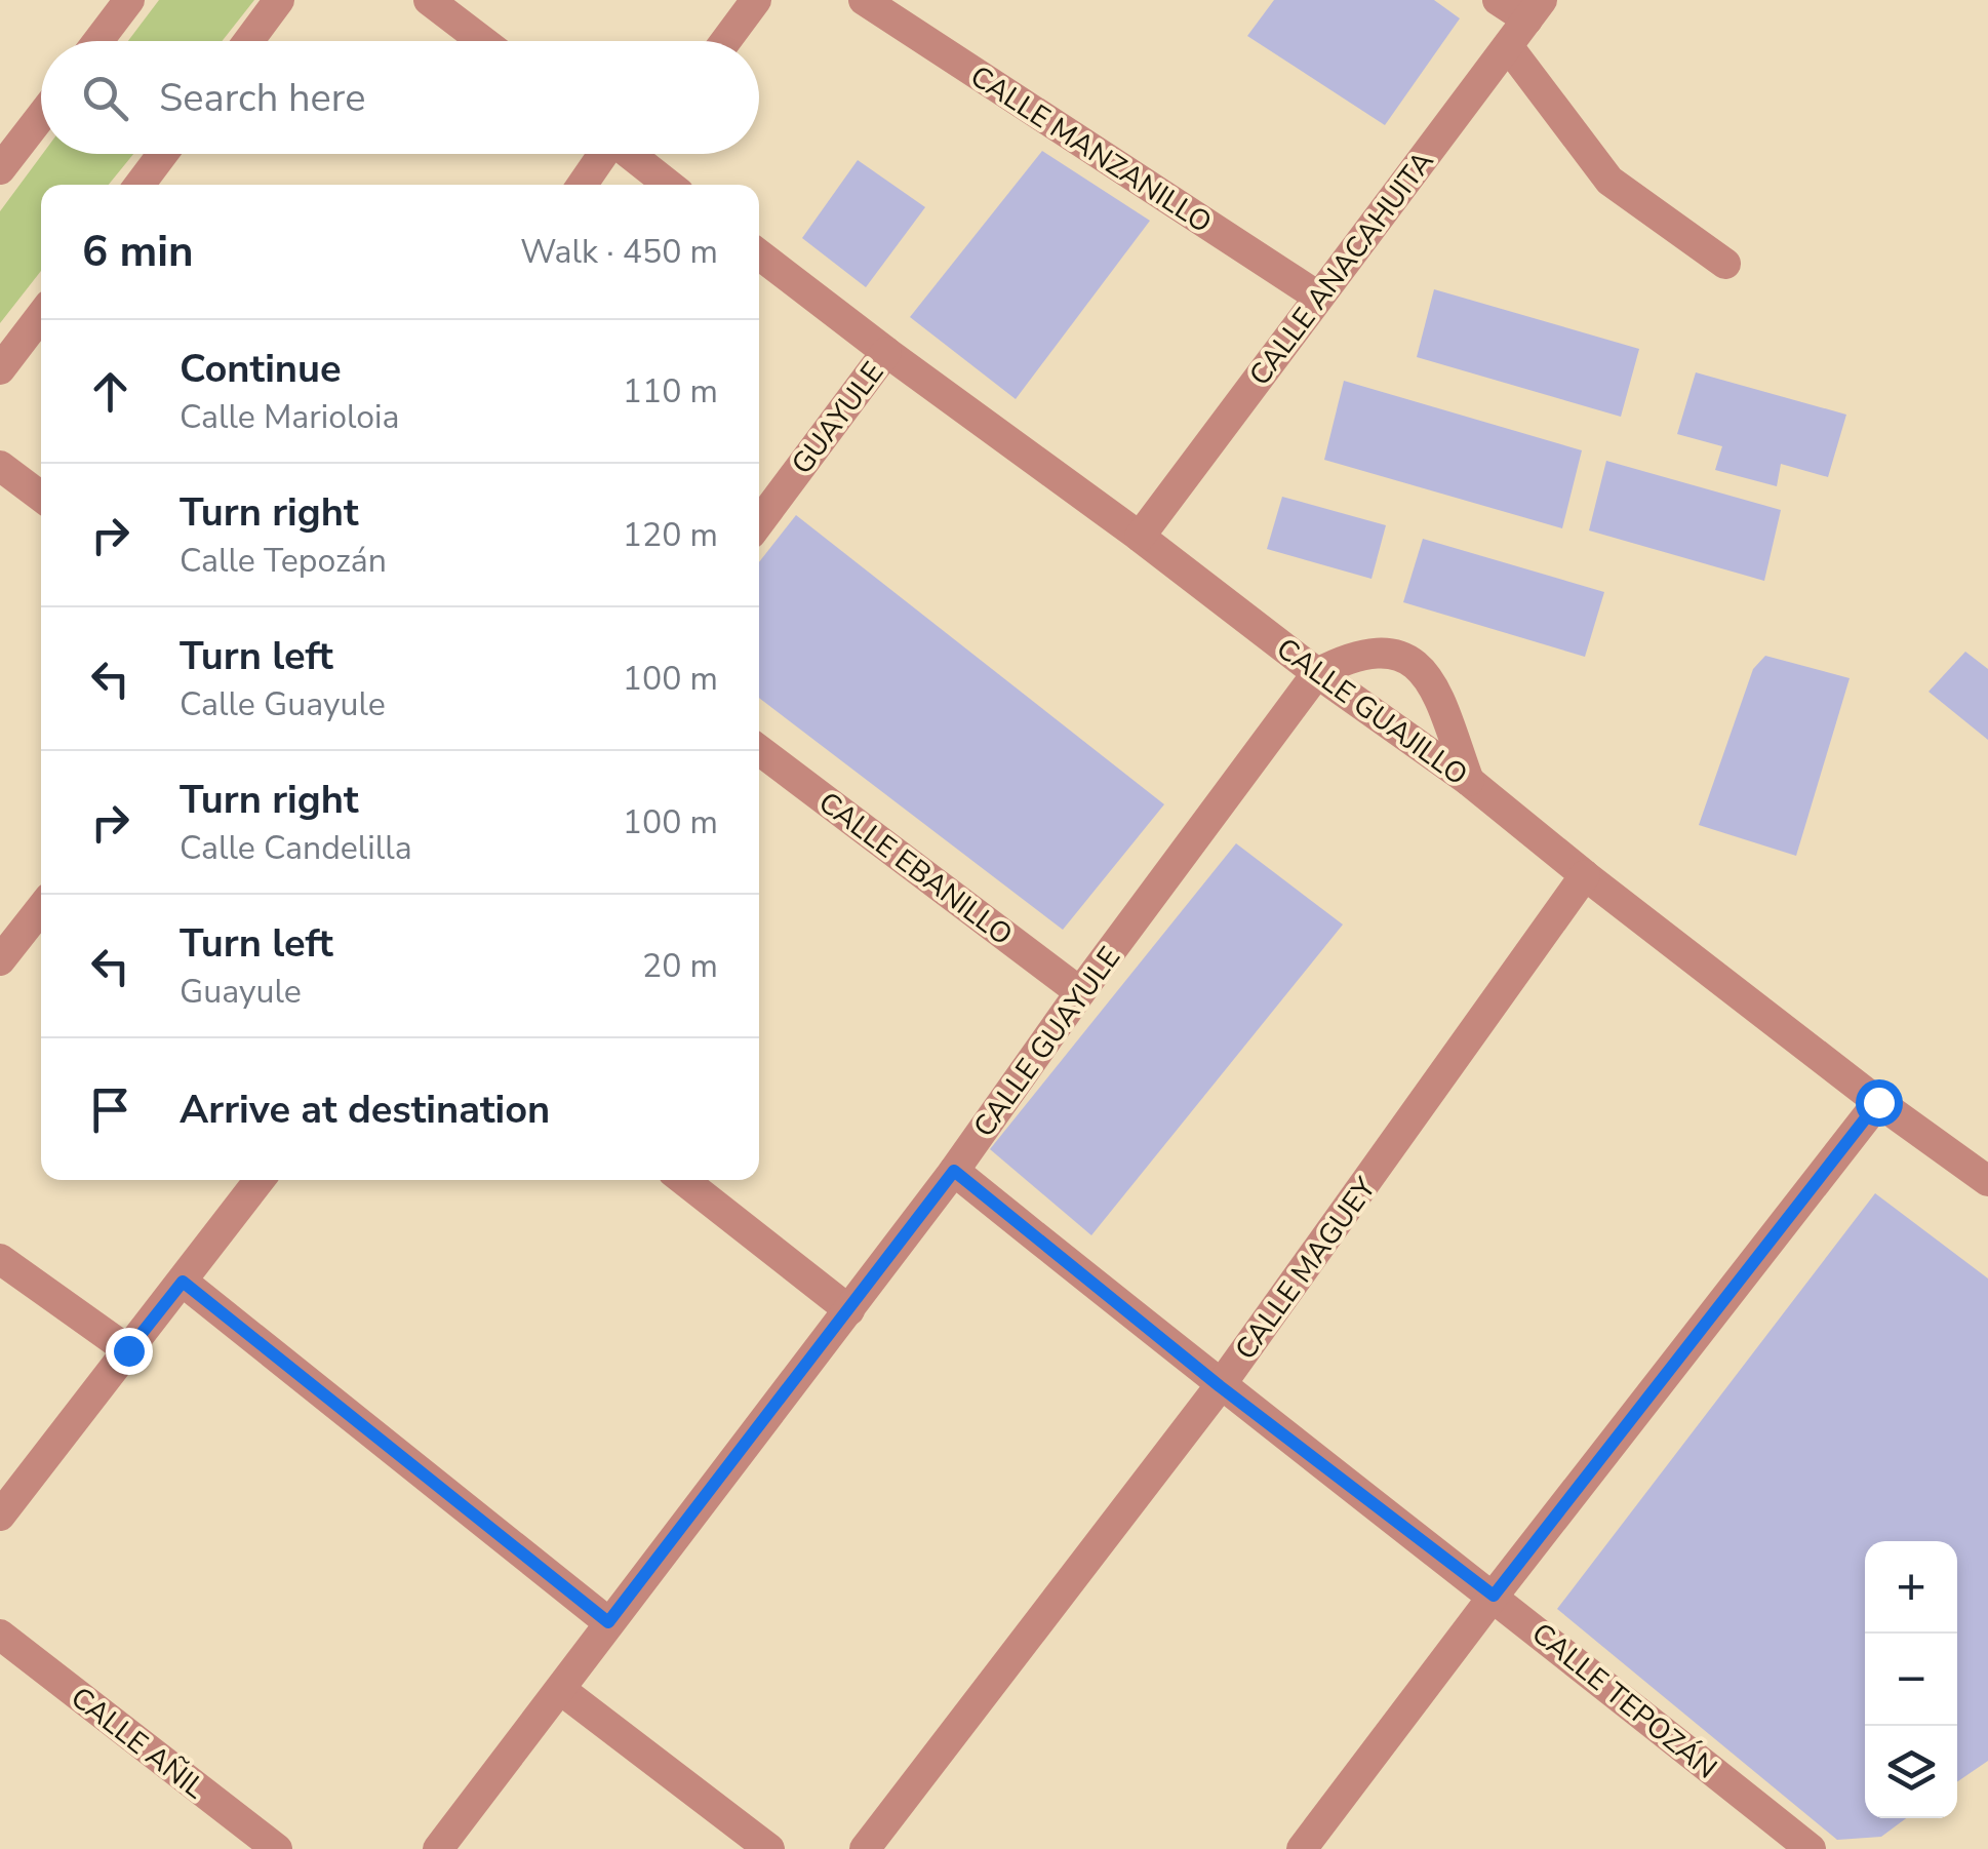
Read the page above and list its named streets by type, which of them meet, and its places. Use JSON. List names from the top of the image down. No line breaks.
{"streets":{"street":["CALLE MANZANILLO","CALLE ANACAHUITA","GUAYULE","CALLE GUAJILLO","CALLE EBANILLO","CALLE GUAYULE","CALLE MAGUEY","CALLE TEPOZÁN","CALLE AÑIL"]},"crossings":[["CALLE MANZANILLO","CALLE ANACAHUITA"],["CALLE ANACAHUITA","CALLE GUAJILLO"],["GUAYULE","CALLE GUAJILLO"],["CALLE GUAJILLO","CALLE GUAYULE"],["CALLE GUAJILLO","CALLE MAGUEY"],["CALLE EBANILLO","CALLE GUAYULE"],["CALLE GUAYULE","CALLE TEPOZÁN"],["CALLE MAGUEY","CALLE TEPOZÁN"]],"page":{"search":"Search here","heading":["6 min","Walk · 450 m"],"list":[["Continue","Calle Marioloia","110 m"],["Turn right","Calle Tepozán","120 m"],["Turn left","Calle Guayule","100 m"],["Turn right","Calle Candelilla","100 m"],["Turn left","Guayule","20 m"],"Arrive at destination"],"map_buttons":["+","−"]}}
